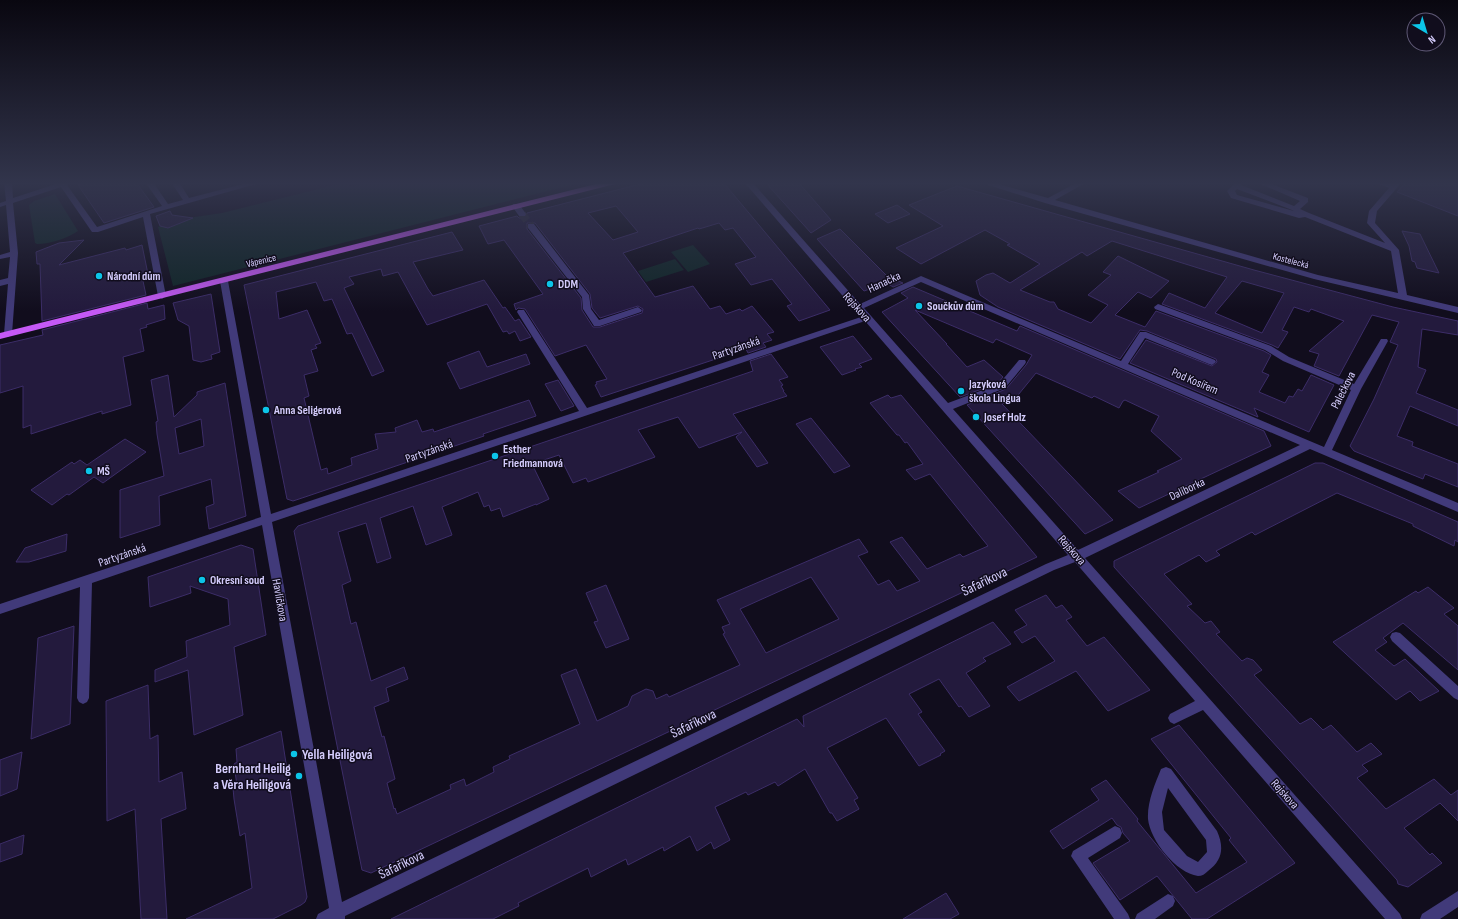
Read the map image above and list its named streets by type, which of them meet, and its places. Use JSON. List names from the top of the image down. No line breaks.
{"streets":{"main road":["Vápenice"],"street":["Kostelecká","Hanačka","Rejskova","Partyzánská","Pod Kosířem","Palečkova","Daliborka","Šafaříkova","Havlíčkova"]},"crossings":[["Vápenice","Havlíčkova"],["Hanačka","Rejskova"],["Hanačka","Pod Kosířem"],["Rejskova","Partyzánská"],["Rejskova","Daliborka"],["Rejskova","Šafaříkova"],["Partyzánská","Havlíčkova"],["Pod Kosířem","Palečkova"],["Pod Kosířem","Daliborka"],["Daliborka","Šafaříkova"],["Šafaříkova","Havlíčkova"]],"places":["Národní dům","DDM","Součkův dům","Jazyková škola Lingua","Anna Seligerová","Josef Holz","Esther Friedmannová","MŠ","Okresní soud","Yella Heiligová","Bernhard Heilig a Věra Heiligová"],"north":"bottom right"}
